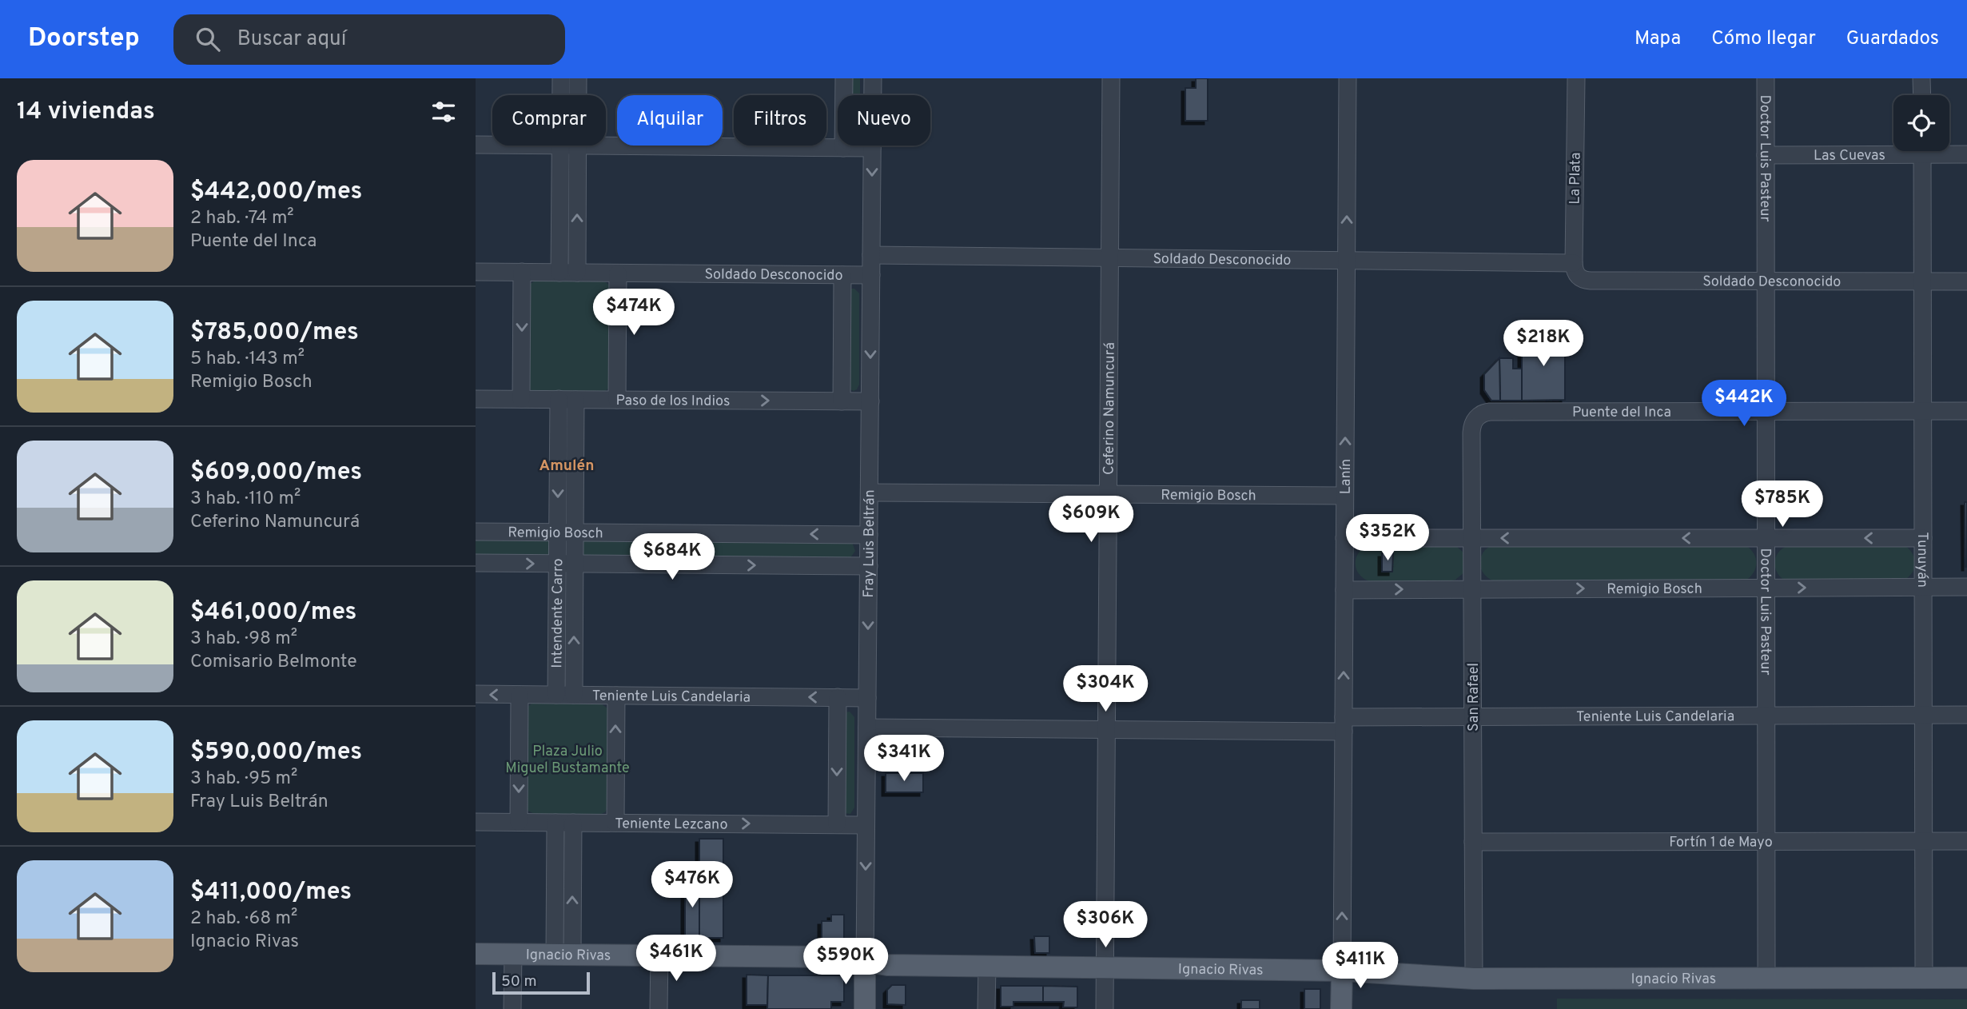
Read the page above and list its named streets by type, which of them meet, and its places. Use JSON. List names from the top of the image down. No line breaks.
{"streets":{"main road":["Lanín","Fray Luis Beltrán","Ignacio Rivas"],"street":["Las Cuevas","Doctor Luis Pasteur","La Plata","Soldado Desconocido","Paso de los Indios","Ceferino Namuncurá","Puente del Inca","Remigio Bosch","Tunuyán","Intendente Carro","Teniente Luis Candelaria","San Rafael","Teniente Lezcano","Fortín 1 de Mayo"]},"crossings":[["Las Cuevas","Doctor Luis Pasteur"],["Doctor Luis Pasteur","Soldado Desconocido"],["Doctor Luis Pasteur","Puente del Inca"],["Doctor Luis Pasteur","Remigio Bosch"],["Doctor Luis Pasteur","Teniente Luis Candelaria"],["Doctor Luis Pasteur","Fortín 1 de Mayo"],["Doctor Luis Pasteur","Ignacio Rivas"],["La Plata","Soldado Desconocido"],["Soldado Desconocido","Ceferino Namuncurá"],["Soldado Desconocido","Lanín"],["Soldado Desconocido","Fray Luis Beltrán"],["Soldado Desconocido","Tunuyán"],["Paso de los Indios","Fray Luis Beltrán"],["Paso de los Indios","Intendente Carro"],["Ceferino Namuncurá","Remigio Bosch"],["Ceferino Namuncurá","Teniente Luis Candelaria"],["Ceferino Namuncurá","Ignacio Rivas"],["Puente del Inca","Tunuyán"],["Puente del Inca","San Rafael"],["Lanín","Remigio Bosch"],["Lanín","Teniente Luis Candelaria"],["Lanín","Ignacio Rivas"],["Remigio Bosch","Fray Luis Beltrán"],["Remigio Bosch","Tunuyán"],["Remigio Bosch","Intendente Carro"],["Remigio Bosch","San Rafael"],["Fray Luis Beltrán","Teniente Luis Candelaria"],["Fray Luis Beltrán","Teniente Lezcano"],["Fray Luis Beltrán","Ignacio Rivas"],["Tunuyán","Teniente Luis Candelaria"],["Tunuyán","Fortín 1 de Mayo"],["Tunuyán","Ignacio Rivas"],["Intendente Carro","Teniente Luis Candelaria"],["Teniente Luis Candelaria","San Rafael"],["San Rafael","Fortín 1 de Mayo"],["San Rafael","Ignacio Rivas"]],"one_way":["Paso de los Indios","Lanín","Fray Luis Beltrán","Teniente Lezcano"],"districts":["Amulén"],"parks":["Plaza Julio Miguel Bustamante"],"scale_bar":"50 m","page":{"header":"Doorstep","search":"Buscar aquí","nav":["Mapa","Cómo llegar","Guardados"],"heading":"14 viviendas","chip":["Comprar","Alquilar","Filtros","Nuevo"],"list":[{"name":"$442,000/mes","note":"2 hab. · 74 m² · Puente del Inca"},{"name":"$785,000/mes","note":"5 hab. · 143 m² · Remigio Bosch"},{"name":"$609,000/mes","note":"3 hab. · 110 m² · Ceferino Namuncurá"},{"name":"$461,000/mes","note":"3 hab. · 98 m² · Comisario Belmonte"},{"name":"$590,000/mes","note":"3 hab. · 95 m² · Fray Luis Beltrán"},{"name":"$411,000/mes","note":"2 hab. · 68 m² · Ignacio Rivas"}],"price":["$474K","$218K","$442K","$785K","$609K","$352K","$684K","$304K","$341K","$476K","$306K","$461K","$590K","$411K"],"scale":"50 m"}}
